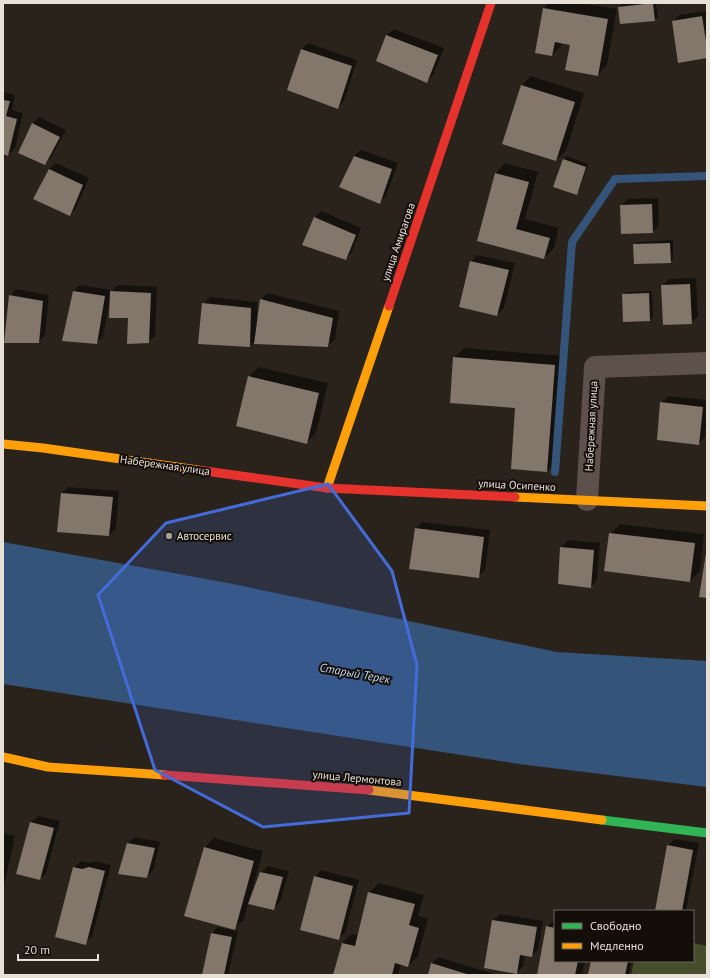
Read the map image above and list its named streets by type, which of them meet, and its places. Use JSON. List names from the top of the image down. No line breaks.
{"streets":{"street":["улица Амирагова","Набережная улица","улица Осипенко","улица Лермонтова"]},"crossings":[["улица Амирагова","Набережная улица"],["улица Амирагова","улица Осипенко"],["Набережная улица","улица Осипенко"]],"water":["Старый Терек"],"places":["Автосервис"],"legend":["Свободно","Медленно"],"scale_bar":"20 m"}
